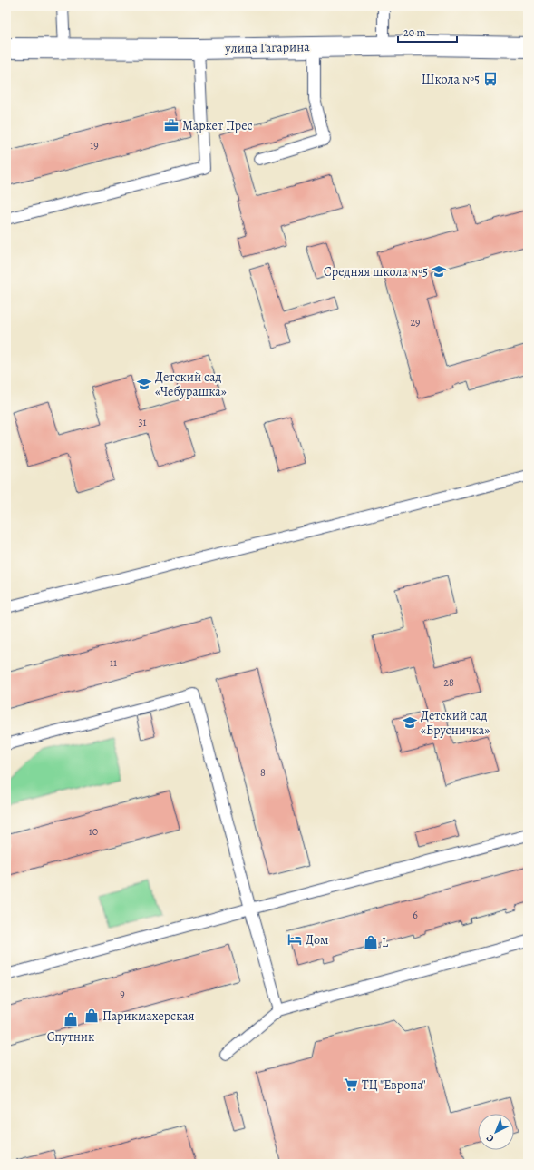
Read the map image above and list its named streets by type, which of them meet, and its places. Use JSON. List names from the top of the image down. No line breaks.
{"streets":{"main road":["улица Гагарина"]},"places":{"bus stop":["Школа №5"],"office":["Маркет Прес"],"school or university":["Средняя школа №5","Детский сад «Чебурашка»","Детский сад «Брусничка»"],"hotel":["Дом"],"shop":["L","Парикмахерская","Спутник"],"supermarket":["ТЦ \"Европа\""]},"house_numbers":["19","29","31","11","28","8","10","6","9"],"scale_bar":"20 m","north":"bottom left"}
